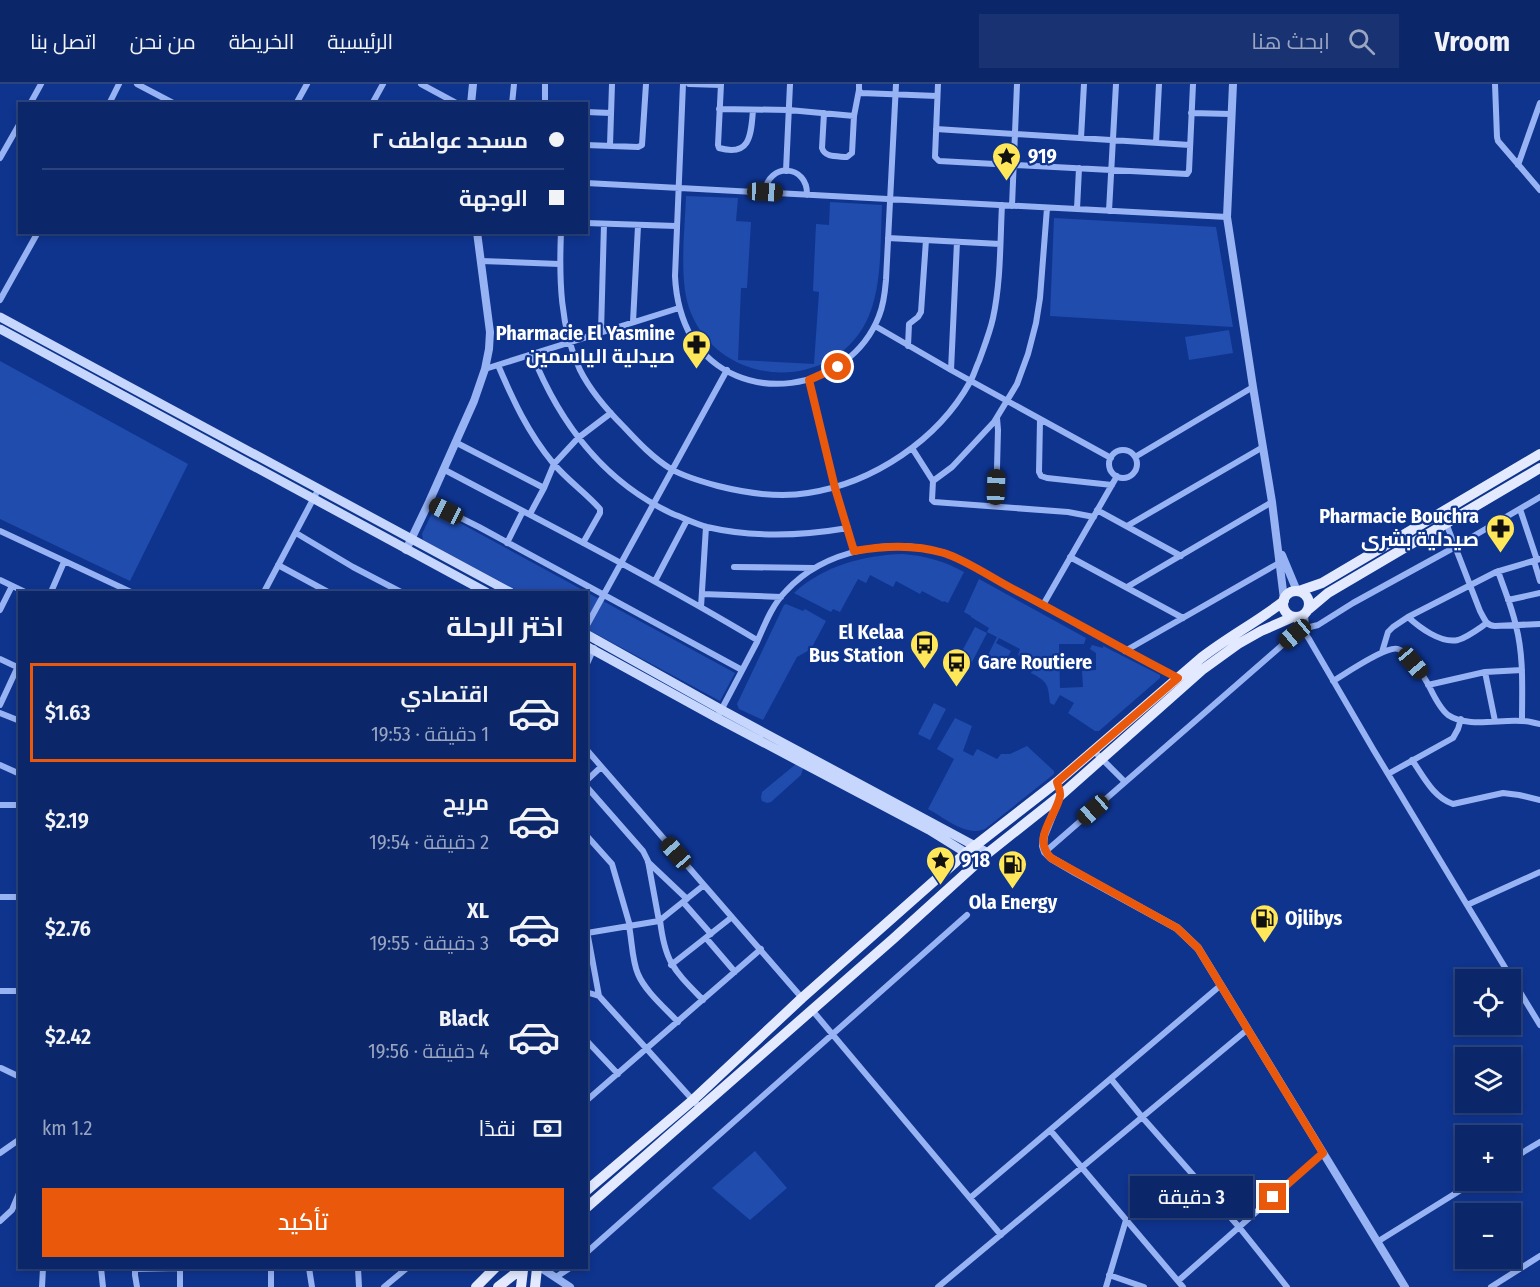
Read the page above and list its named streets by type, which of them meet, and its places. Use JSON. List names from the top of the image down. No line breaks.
{"places":{"place":["919","918"],"pharmacy":["Pharmacie El Yasmine صيدلية الياسمين","Pharmacie Bouchra صيدلية بشرى"],"bus stop":["El Kelaa Bus Station","Gare Routiere"],"fuel station":["Ola Energy","Ojlibys"]},"page":{"header":"Vroom","search":"ابحث هنا","nav":["الرئيسية","الخريطة","من نحن","اتصل بنا"],"banner":["مسجد عواطف ٢","الوجهة"],"heading":"اختر الرحلة","list":[{"name":"اقتصادي","note":"1 دقيقة · 19:53","value":"$1.63"},{"name":"مريح","note":"2 دقيقة · 19:54","value":"$2.19"},{"name":"XL","note":"3 دقيقة · 19:55","value":"$2.76"},{"name":"Black","note":"4 دقيقة · 19:56","value":"$2.42"}],"map_buttons":["+","−"],"pay":["نقدًا","1.2 km"],"bubble":"3 دقيقة","buttons":"تأكيد"}}
